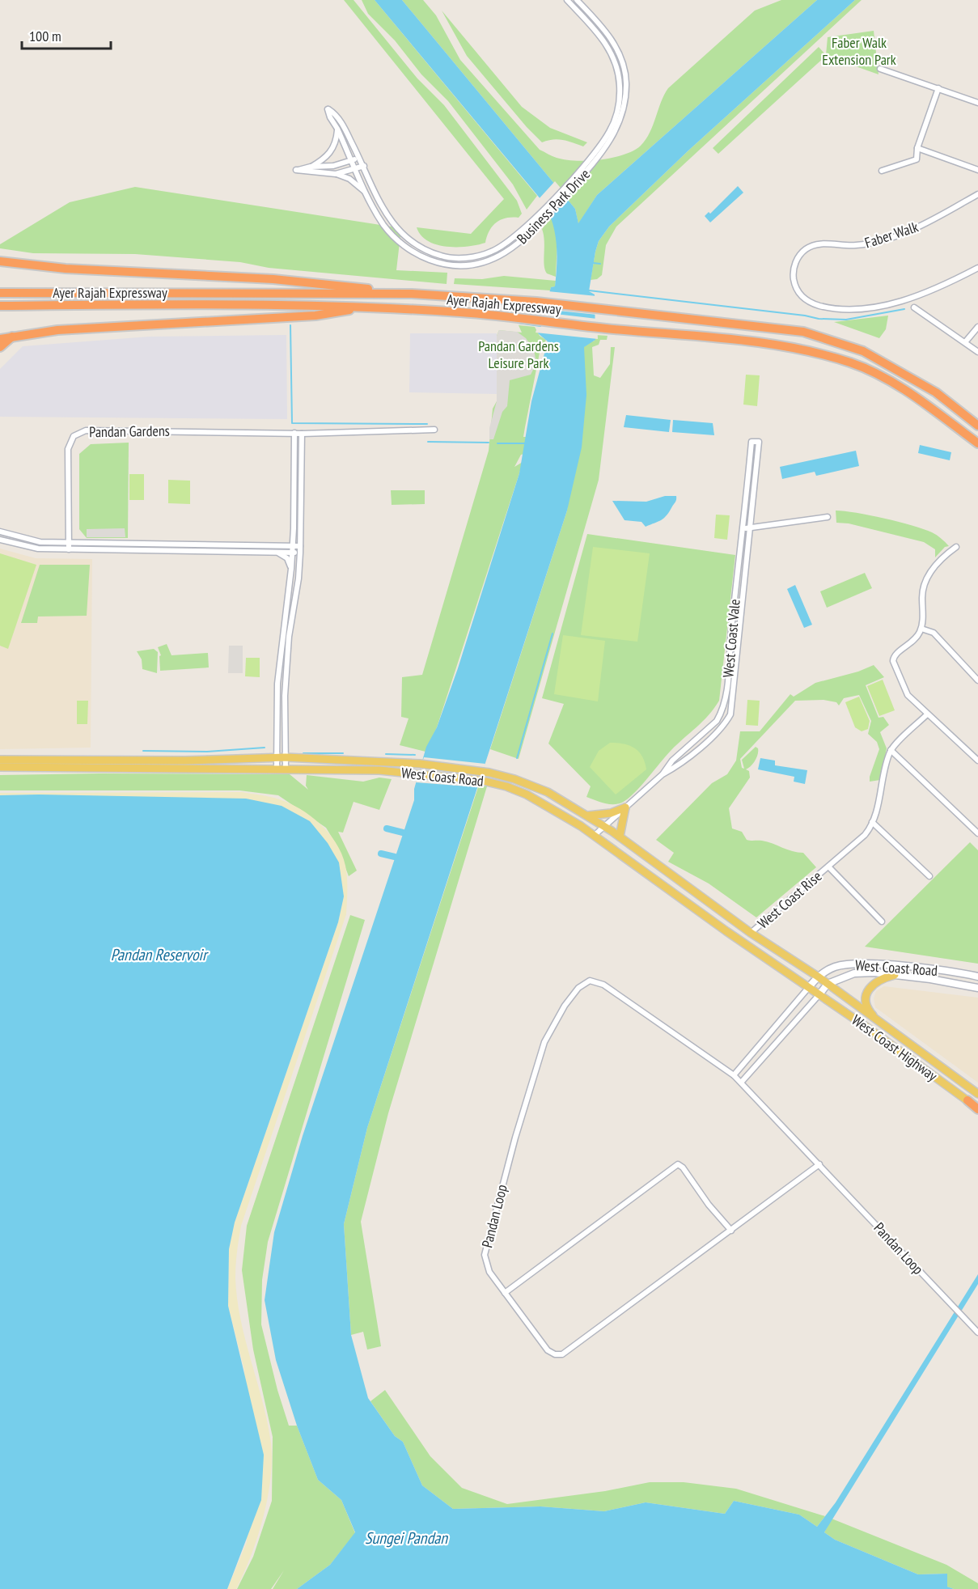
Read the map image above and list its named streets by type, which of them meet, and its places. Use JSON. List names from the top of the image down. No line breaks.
{"streets":{"highway":["Ayer Rajah Expressway"],"main road":["West Coast Road","West Coast Highway"],"street":["Business Park Drive","Faber Walk","Pandan Gardens","West Coast Vale","West Coast Rise","Pandan Loop"]},"crossings":[["West Coast Vale","West Coast Road"],["West Coast Road","West Coast Rise"],["West Coast Road","West Coast Highway"]],"water":["Pandan Reservoir","Sungei Pandan"],"parks":["Faber Walk Extension Park","Pandan Gardens Leisure Park"],"scale_bar":"100 m"}
